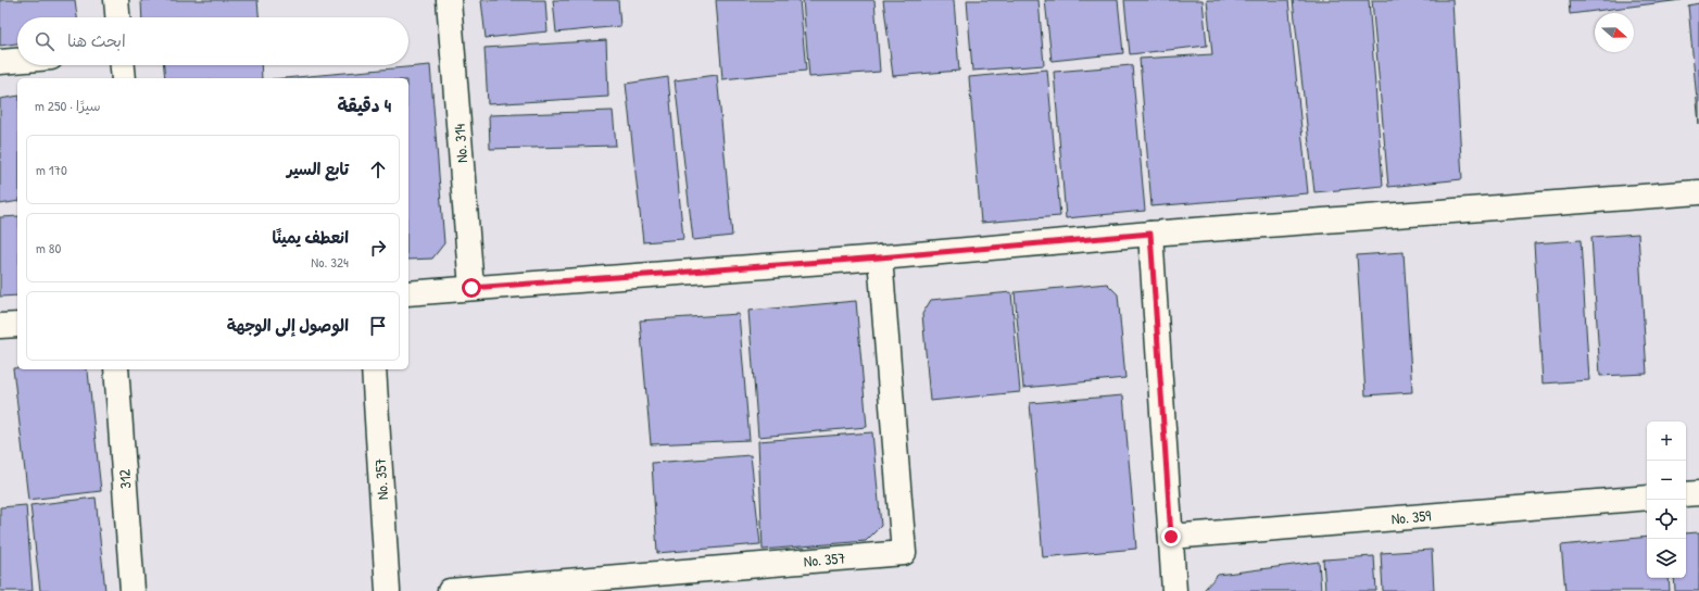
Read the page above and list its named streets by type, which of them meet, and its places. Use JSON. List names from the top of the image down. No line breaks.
{"streets":{"street":["No. 314","312","No. 357","No. 359"]},"north":"right","page":{"search":"ابحث هنا","heading":["4 دقيقة","سيرًا · 250 m"],"list":[["تابع السير","170 m"],["انعطف يمينًا","No. 324","80 m"],"الوصول إلى الوجهة"],"map_buttons":["+","−"]}}
